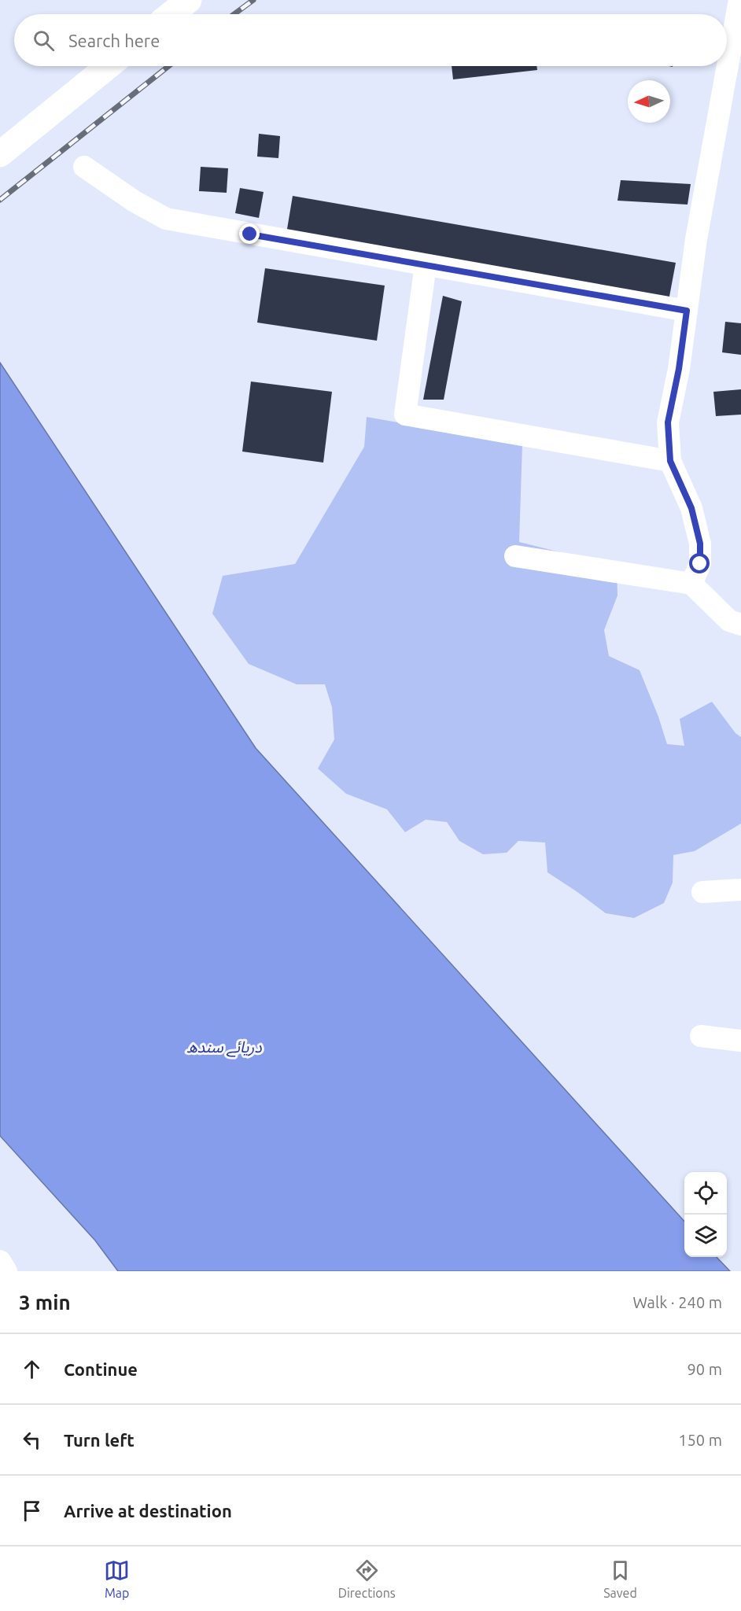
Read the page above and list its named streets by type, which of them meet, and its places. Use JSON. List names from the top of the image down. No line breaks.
{"water":["دریائے سندھ"],"north":"left","page":{"search":"Search here","heading":["3 min","Walk · 240 m"],"list":[["Continue","90 m"],["Turn left","150 m"],"Arrive at destination"],"nav":["Map","Directions","Saved"]}}
